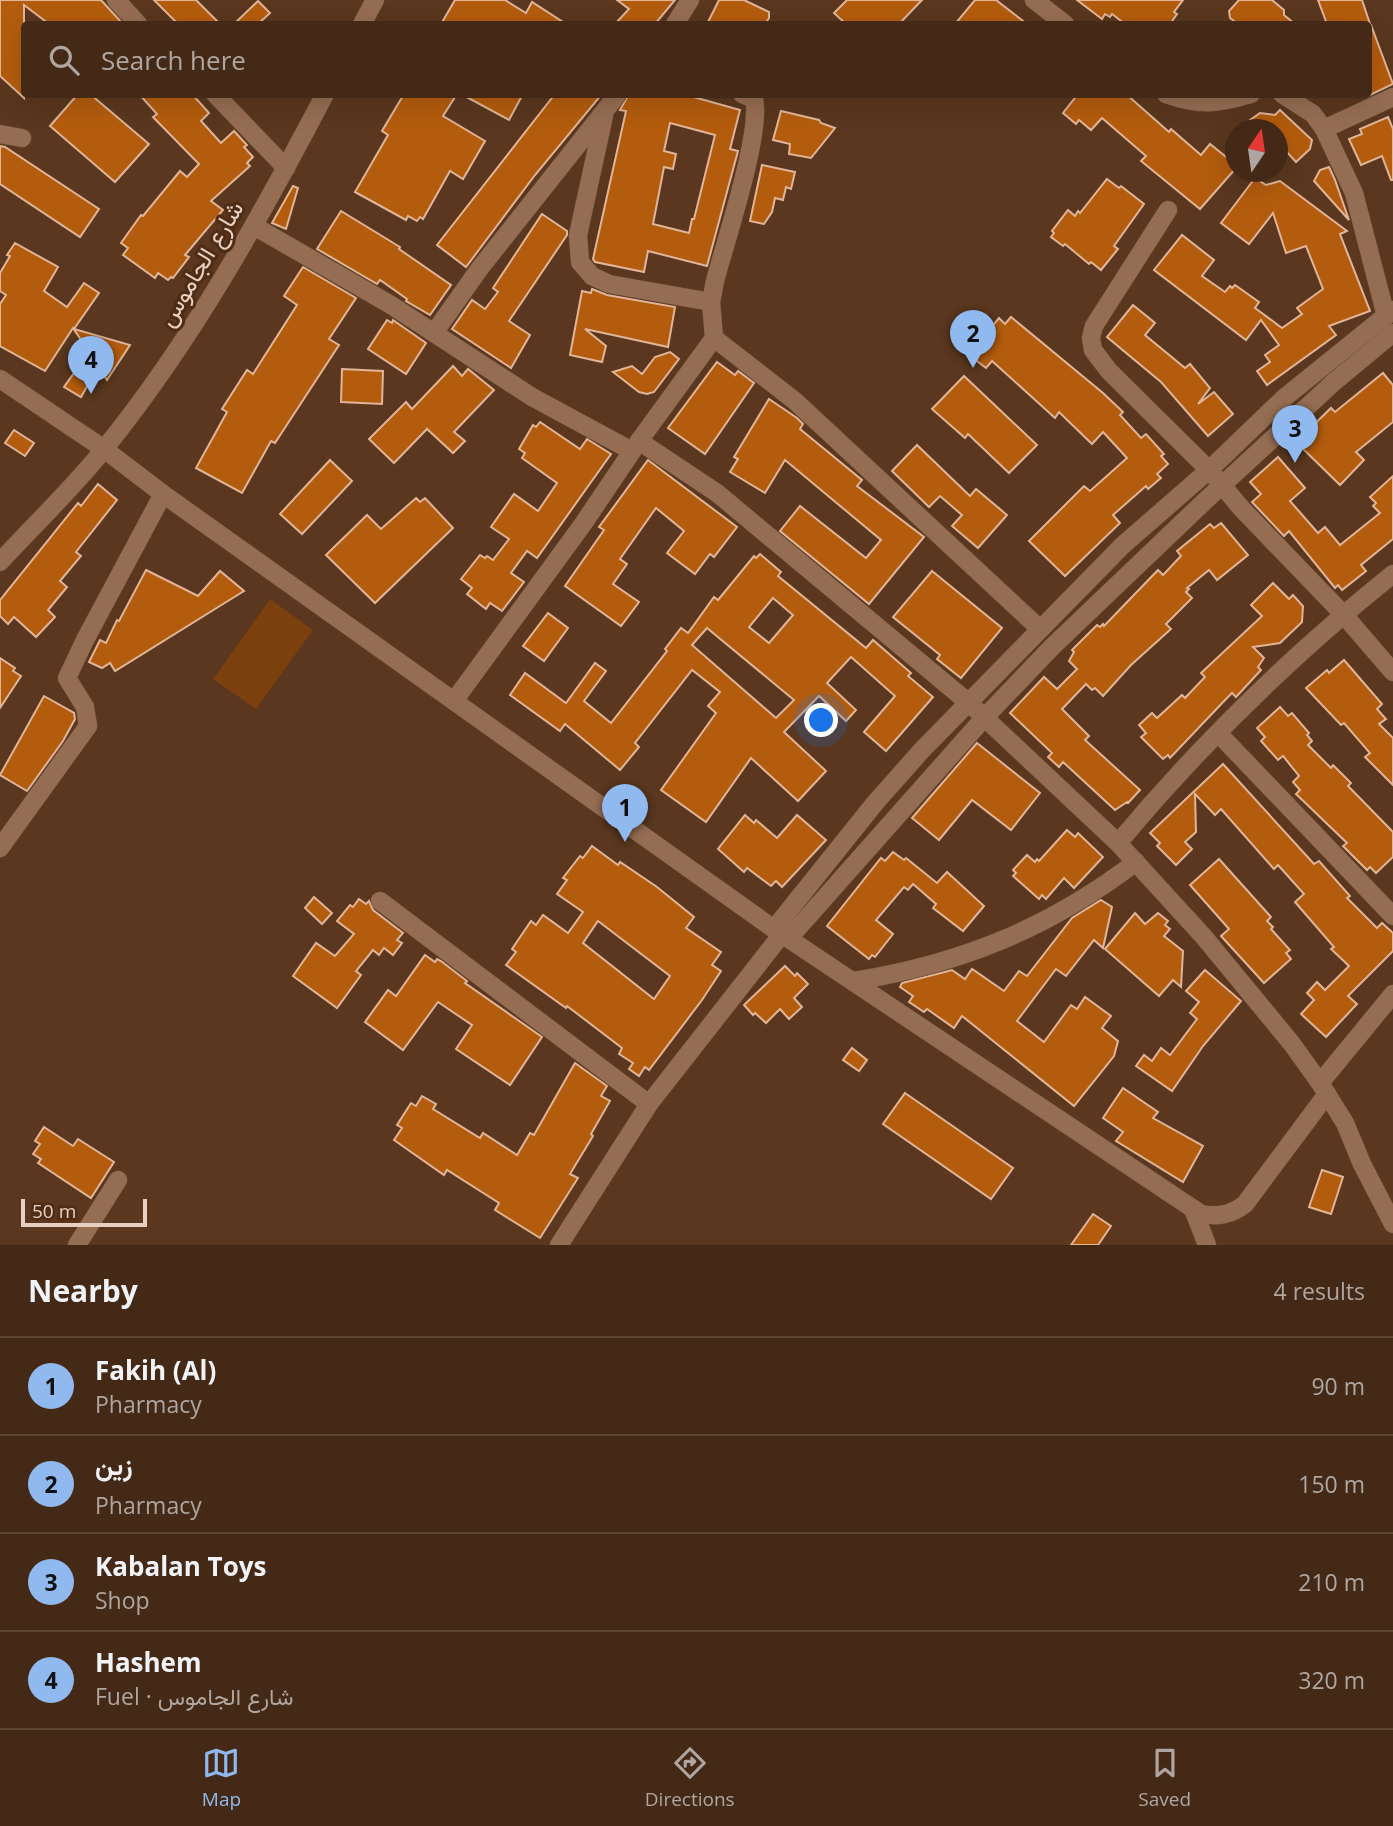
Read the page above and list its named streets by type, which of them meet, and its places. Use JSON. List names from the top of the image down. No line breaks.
{"streets":{"street":["شارع الجاموس"]},"scale_bar":"50 m","north":"top","page":{"search":"Search here","pins":["2","4","3","1"],"scale":"50 m","heading":["Nearby","4 results"],"list":[{"mark":"1","name":"Fakih (Al)","note":"Pharmacy","value":"90 m"},{"mark":"2","name":"زين","note":"Pharmacy","value":"150 m"},{"mark":"3","name":"Kabalan Toys","note":"Shop","value":"210 m"},{"mark":"4","name":"Hashem","note":"Fuel · شارع الجاموس","value":"320 m"}],"nav":["Map","Directions","Saved"]}}
